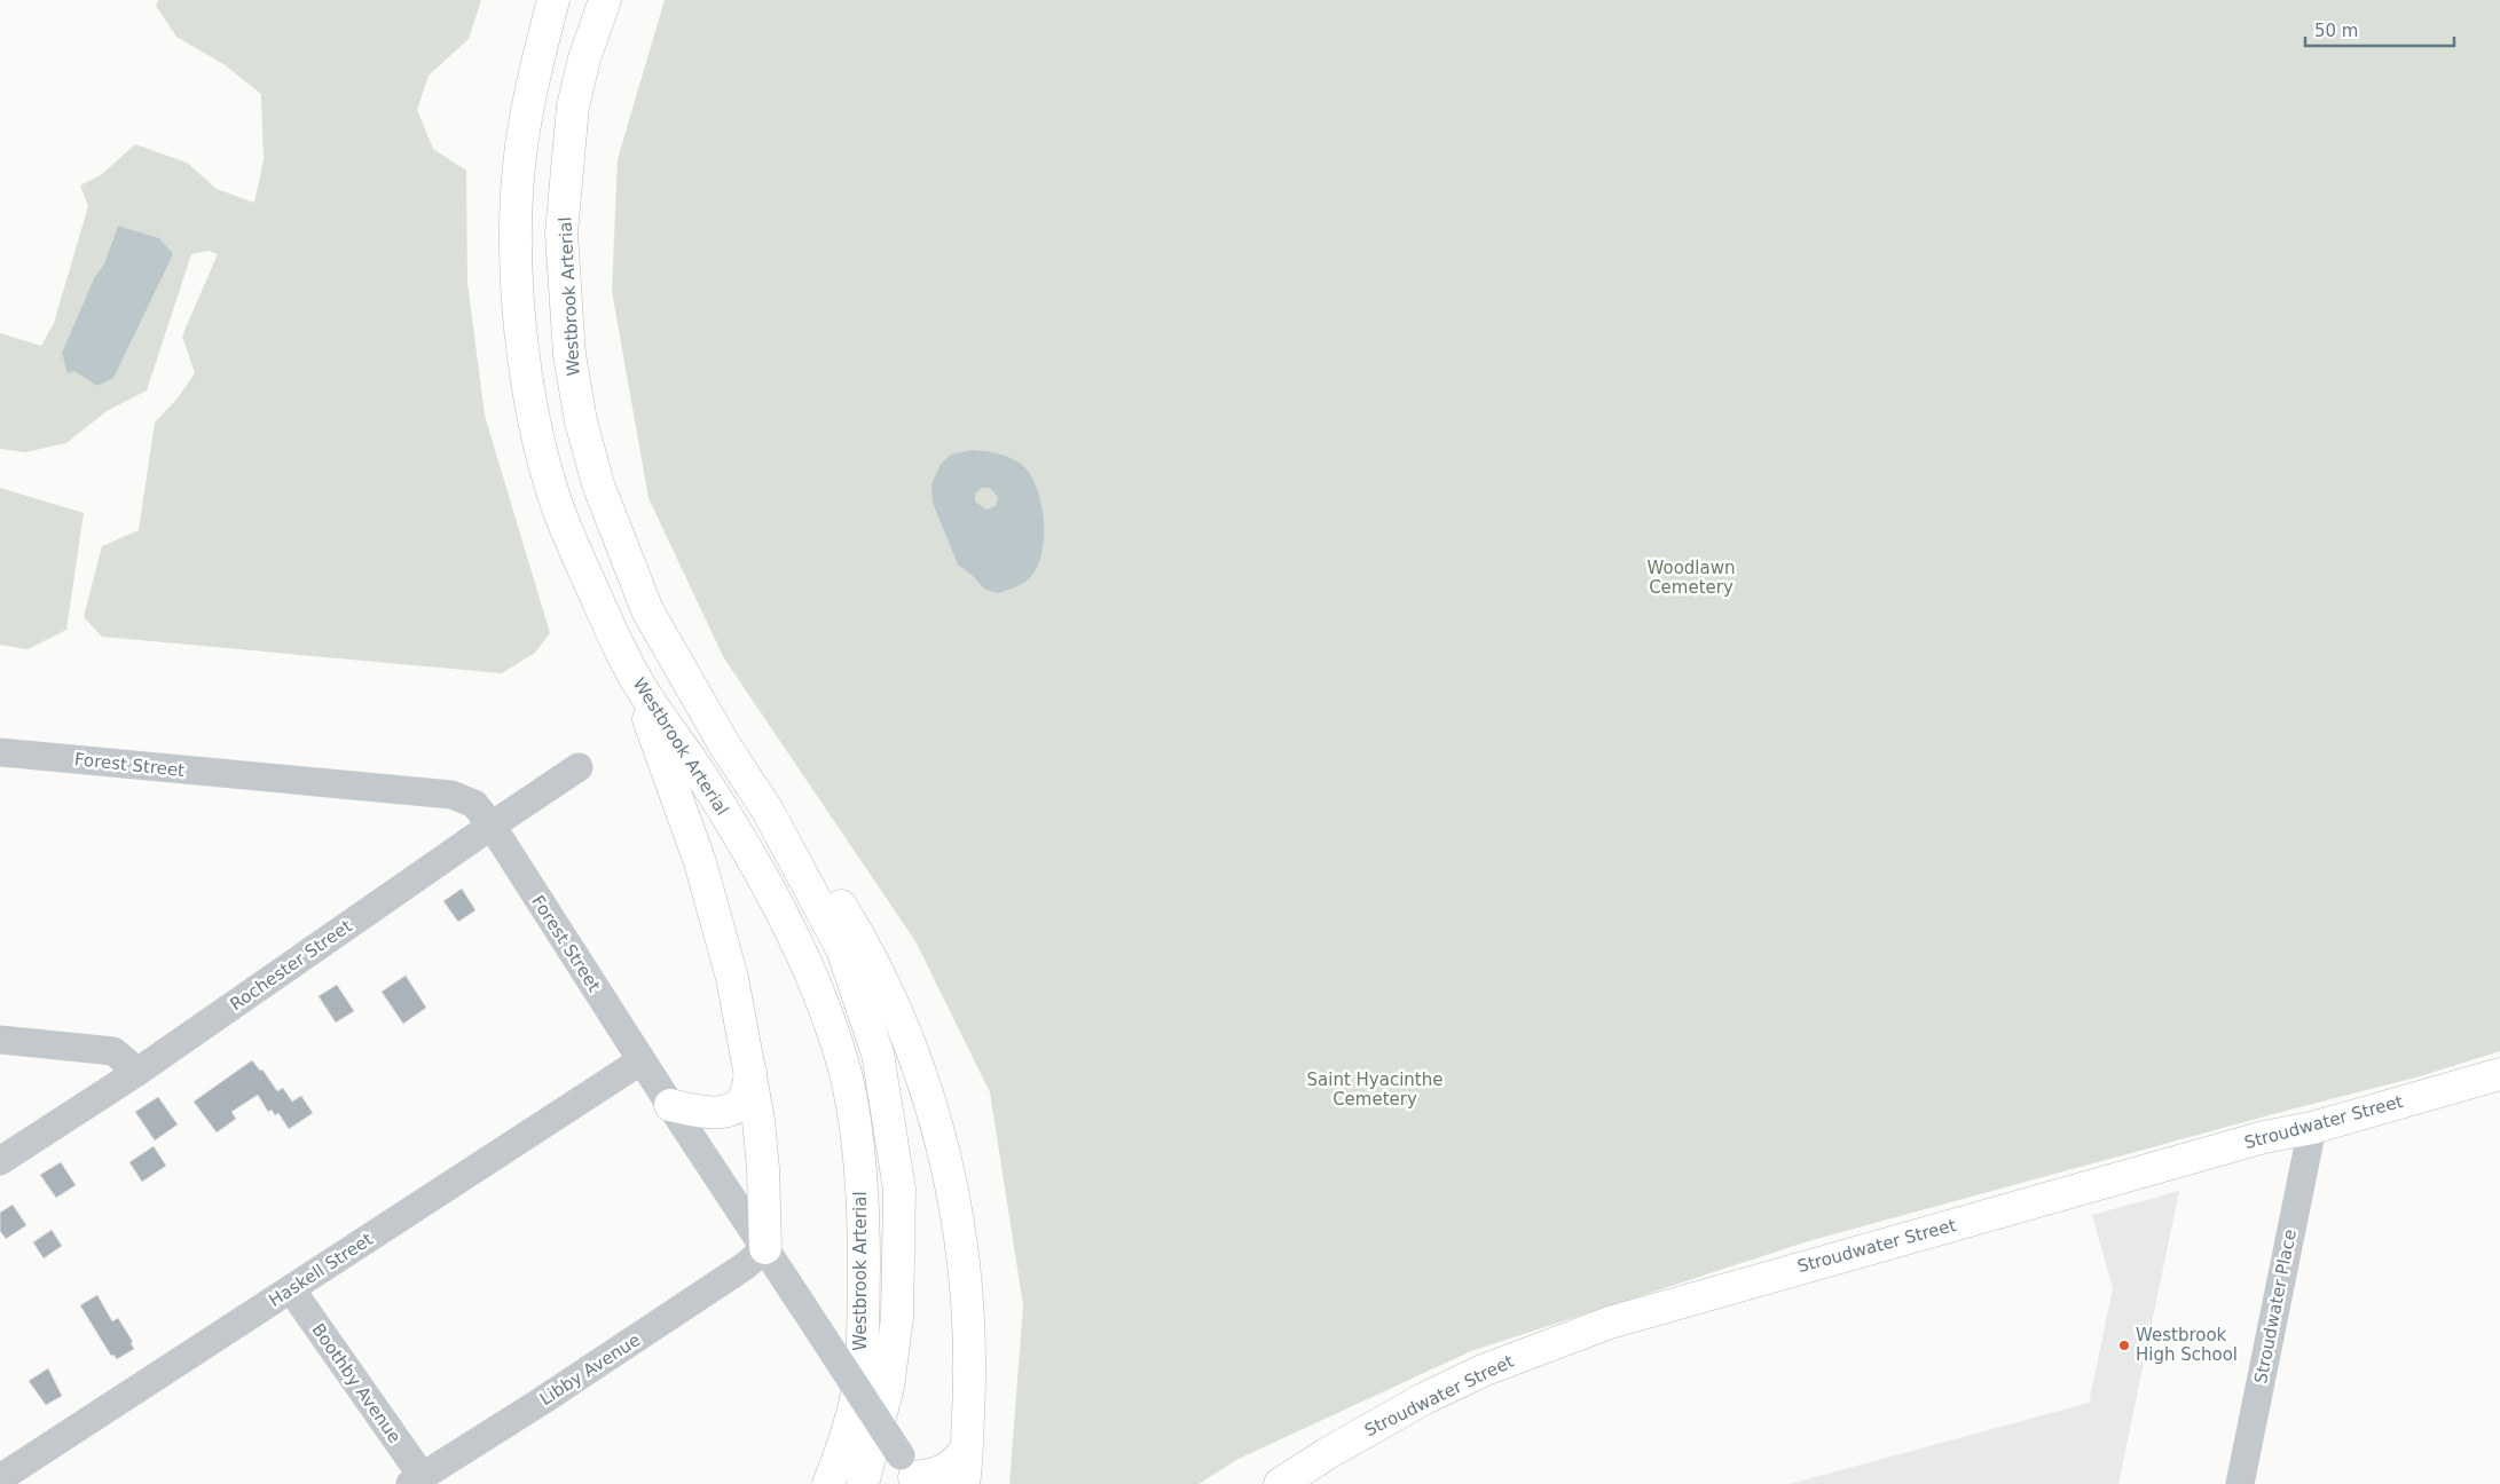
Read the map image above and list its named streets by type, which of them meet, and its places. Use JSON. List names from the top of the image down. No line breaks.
{"streets":{"main road":["Westbrook Arterial","Stroudwater Street"],"street":["Forest Street","Rochester Street","Haskell Street","Stroudwater Place","Libby Avenue","Boothby Avenue"]},"crossings":[["Forest Street","Rochester Street"],["Forest Street","Haskell Street"],["Forest Street","Libby Avenue"],["Stroudwater Street","Stroudwater Place"],["Haskell Street","Boothby Avenue"],["Libby Avenue","Boothby Avenue"]],"parks":["Woodlawn Cemetery","Saint Hyacinthe Cemetery"],"places":["Westbrook High School"],"scale_bar":"50 m"}
